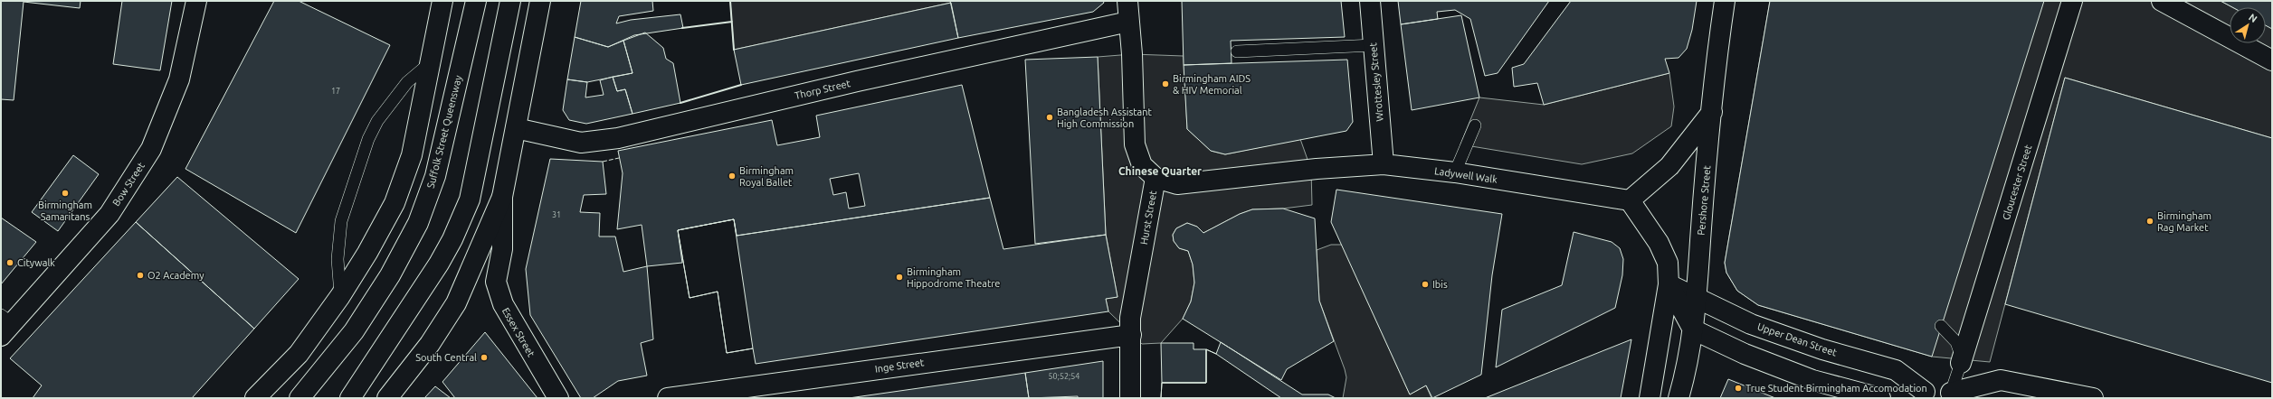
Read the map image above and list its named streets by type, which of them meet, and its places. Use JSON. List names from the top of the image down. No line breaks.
{"streets":{"main road":["Wrottesley Street","Thorp Street","Suffolk Street Queensway","Ladywell Walk","Gloucester Street","Bow Street","Pershore Street","Hurst Street","Essex Street","Upper Dean Street","Inge Street"]},"crossings":[["Wrottesley Street","Ladywell Walk"],["Thorp Street","Hurst Street"],["Ladywell Walk","Hurst Street"],["Pershore Street","Upper Dean Street"],["Hurst Street","Inge Street"]],"districts":["Chinese Quarter"],"places":["Birmingham AIDS & HIV Memorial","Bangladesh Assistant High Commission","Birmingham Royal Ballet","Birmingham Samaritans","Birmingham Rag Market","Citywalk","O2 Academy","Birmingham Hippodrome Theatre","Ibis","South Central","True Student Birmingham Accomodation"],"house_numbers":["17","31","50;52;54"],"north":"top right"}
